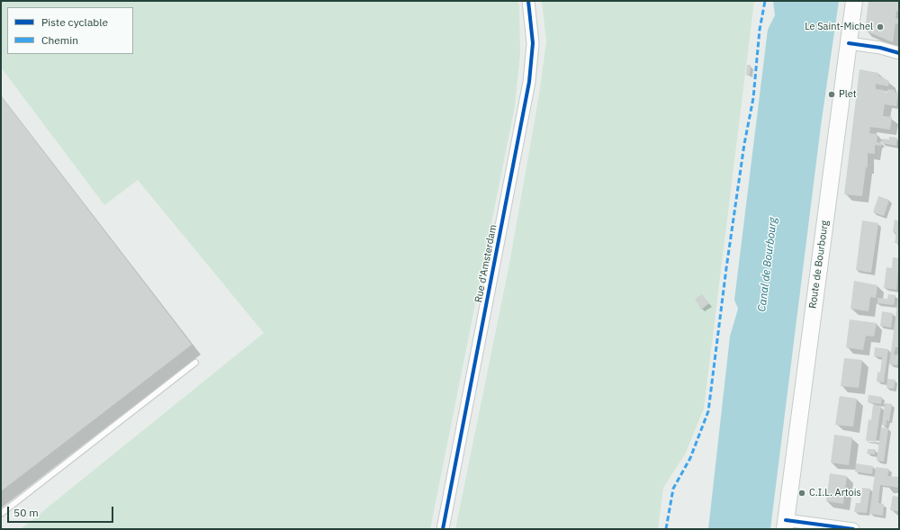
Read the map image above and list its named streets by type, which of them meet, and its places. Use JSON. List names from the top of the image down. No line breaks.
{"streets":{"main road":["Route de Bourbourg"],"street":["Rue d'Amsterdam"]},"water":["Canal de Bourbourg"],"places":["Le Saint-Michel","Plet","C.I.L. Artois"],"legend":["Piste cyclable","Chemin"],"scale_bar":"50 m"}
